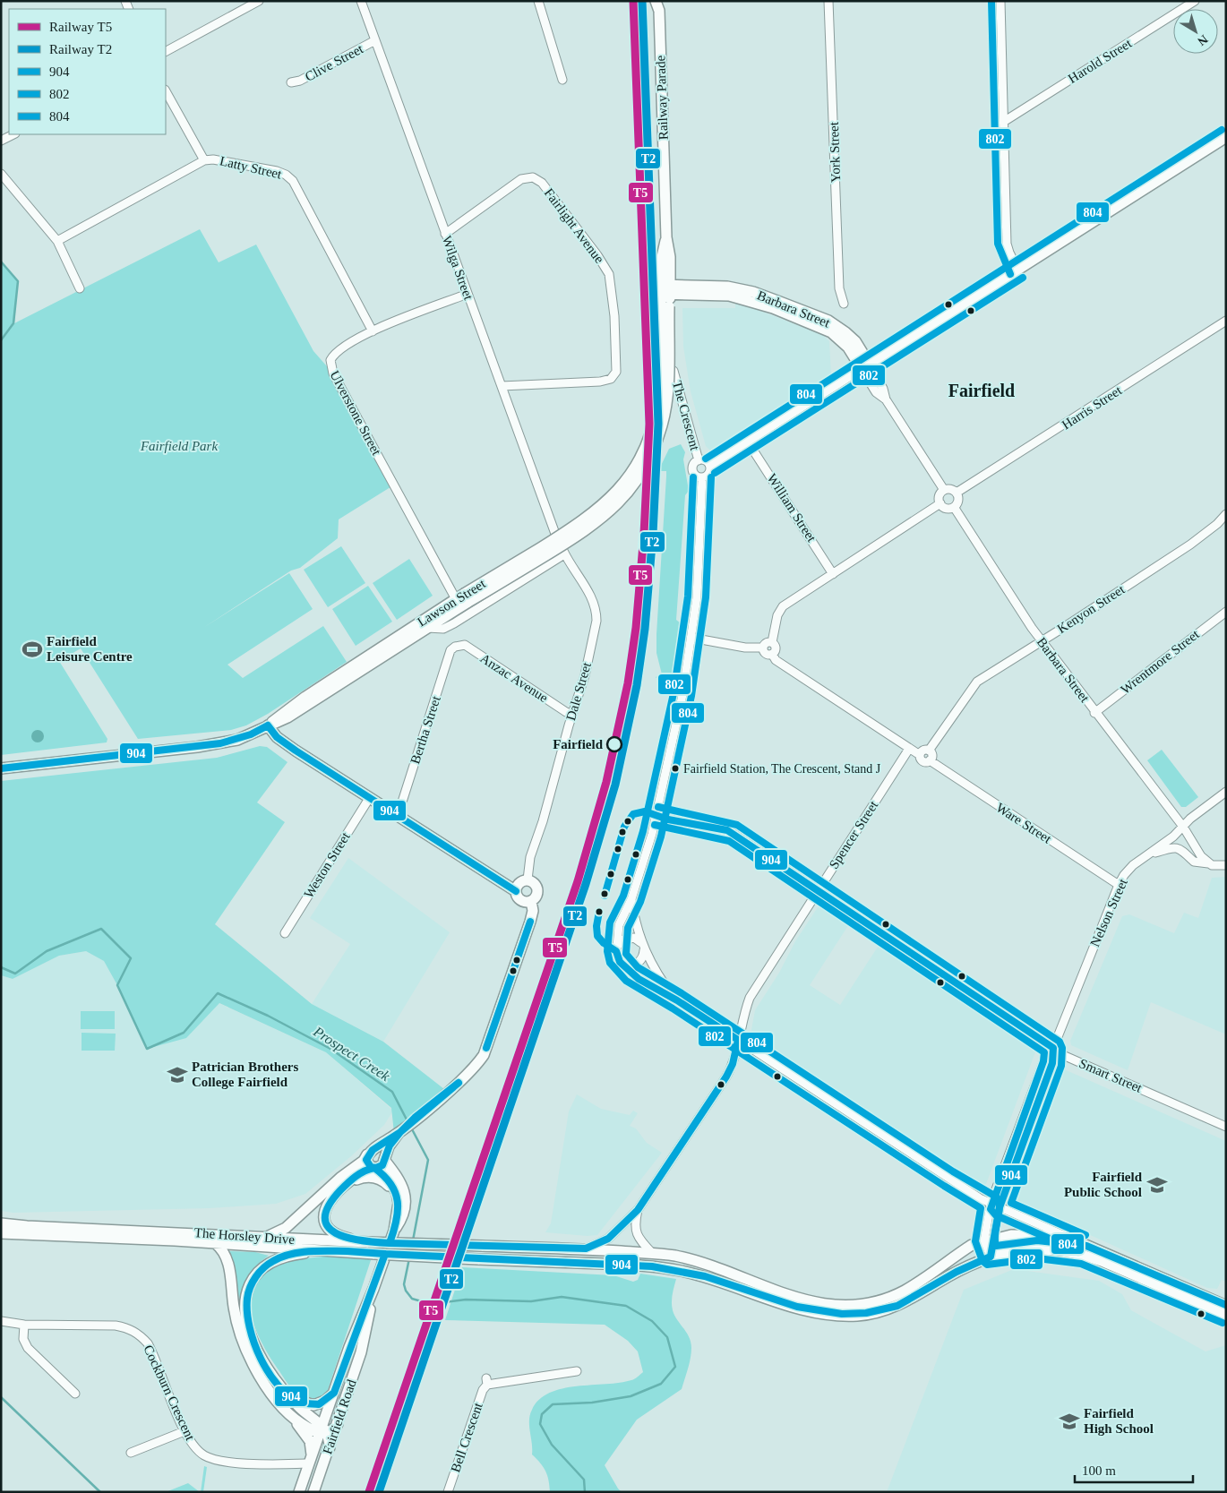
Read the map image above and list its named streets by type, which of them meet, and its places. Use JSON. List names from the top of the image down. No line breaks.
{"streets":{"main road":["Railway Parade","Barbara Street","Lawson Street","The Horsley Drive","Fairfield Road"],"street":["Harold Street","Clive Street","York Street","Latty Street","Fairlight Avenue","Wilga Street","Harris Street","Ulverstone Street","The Crescent","William Street","Kenyon Street","Wrentmore Street","Anzac Avenue","Dale Street","Bertha Street","Ware Street","Spencer Street","Weston Street","Nelson Street","Smart Street","Cockburn Crescent","Bell Crescent"]},"crossings":[["Clive Street","Wilga Street"],["Railway Parade","Barbara Street"],["Railway Parade","Lawson Street"],["Latty Street","Ulverstone Street"],["Fairlight Avenue","Wilga Street"],["Wilga Street","Ulverstone Street"],["Barbara Street","Harris Street"],["Barbara Street","Lawson Street"],["Barbara Street","Kenyon Street"],["Barbara Street","Wrentmore Street"],["Barbara Street","Nelson Street"],["Ulverstone Street","Lawson Street"],["Lawson Street","Dale Street"],["Kenyon Street","Ware Street"],["Anzac Avenue","Dale Street"],["Anzac Avenue","Bertha Street"],["Ware Street","Nelson Street"],["Spencer Street","Smart Street"],["Spencer Street","The Horsley Drive"],["Nelson Street","Smart Street"],["Nelson Street","The Horsley Drive"],["Cockburn Crescent","Fairfield Road"]],"districts":["Fairfield"],"water":["Prospect Creek"],"parks":["Fairfield Park"],"places":{"sports":["Fairfield Leisure Centre"],"other":["Fairfield","Fairfield Station, The Crescent, Stand J"],"school or university":["Patrician Brothers College Fairfield","Fairfield Public School","Fairfield High School"]},"lines":["rail line T5","rail line T2","transit line 802","transit line 804","transit line 904"],"legend":["Railway T5","Railway T2","904","802","804"],"scale_bar":"100 m","north":"bottom right"}
